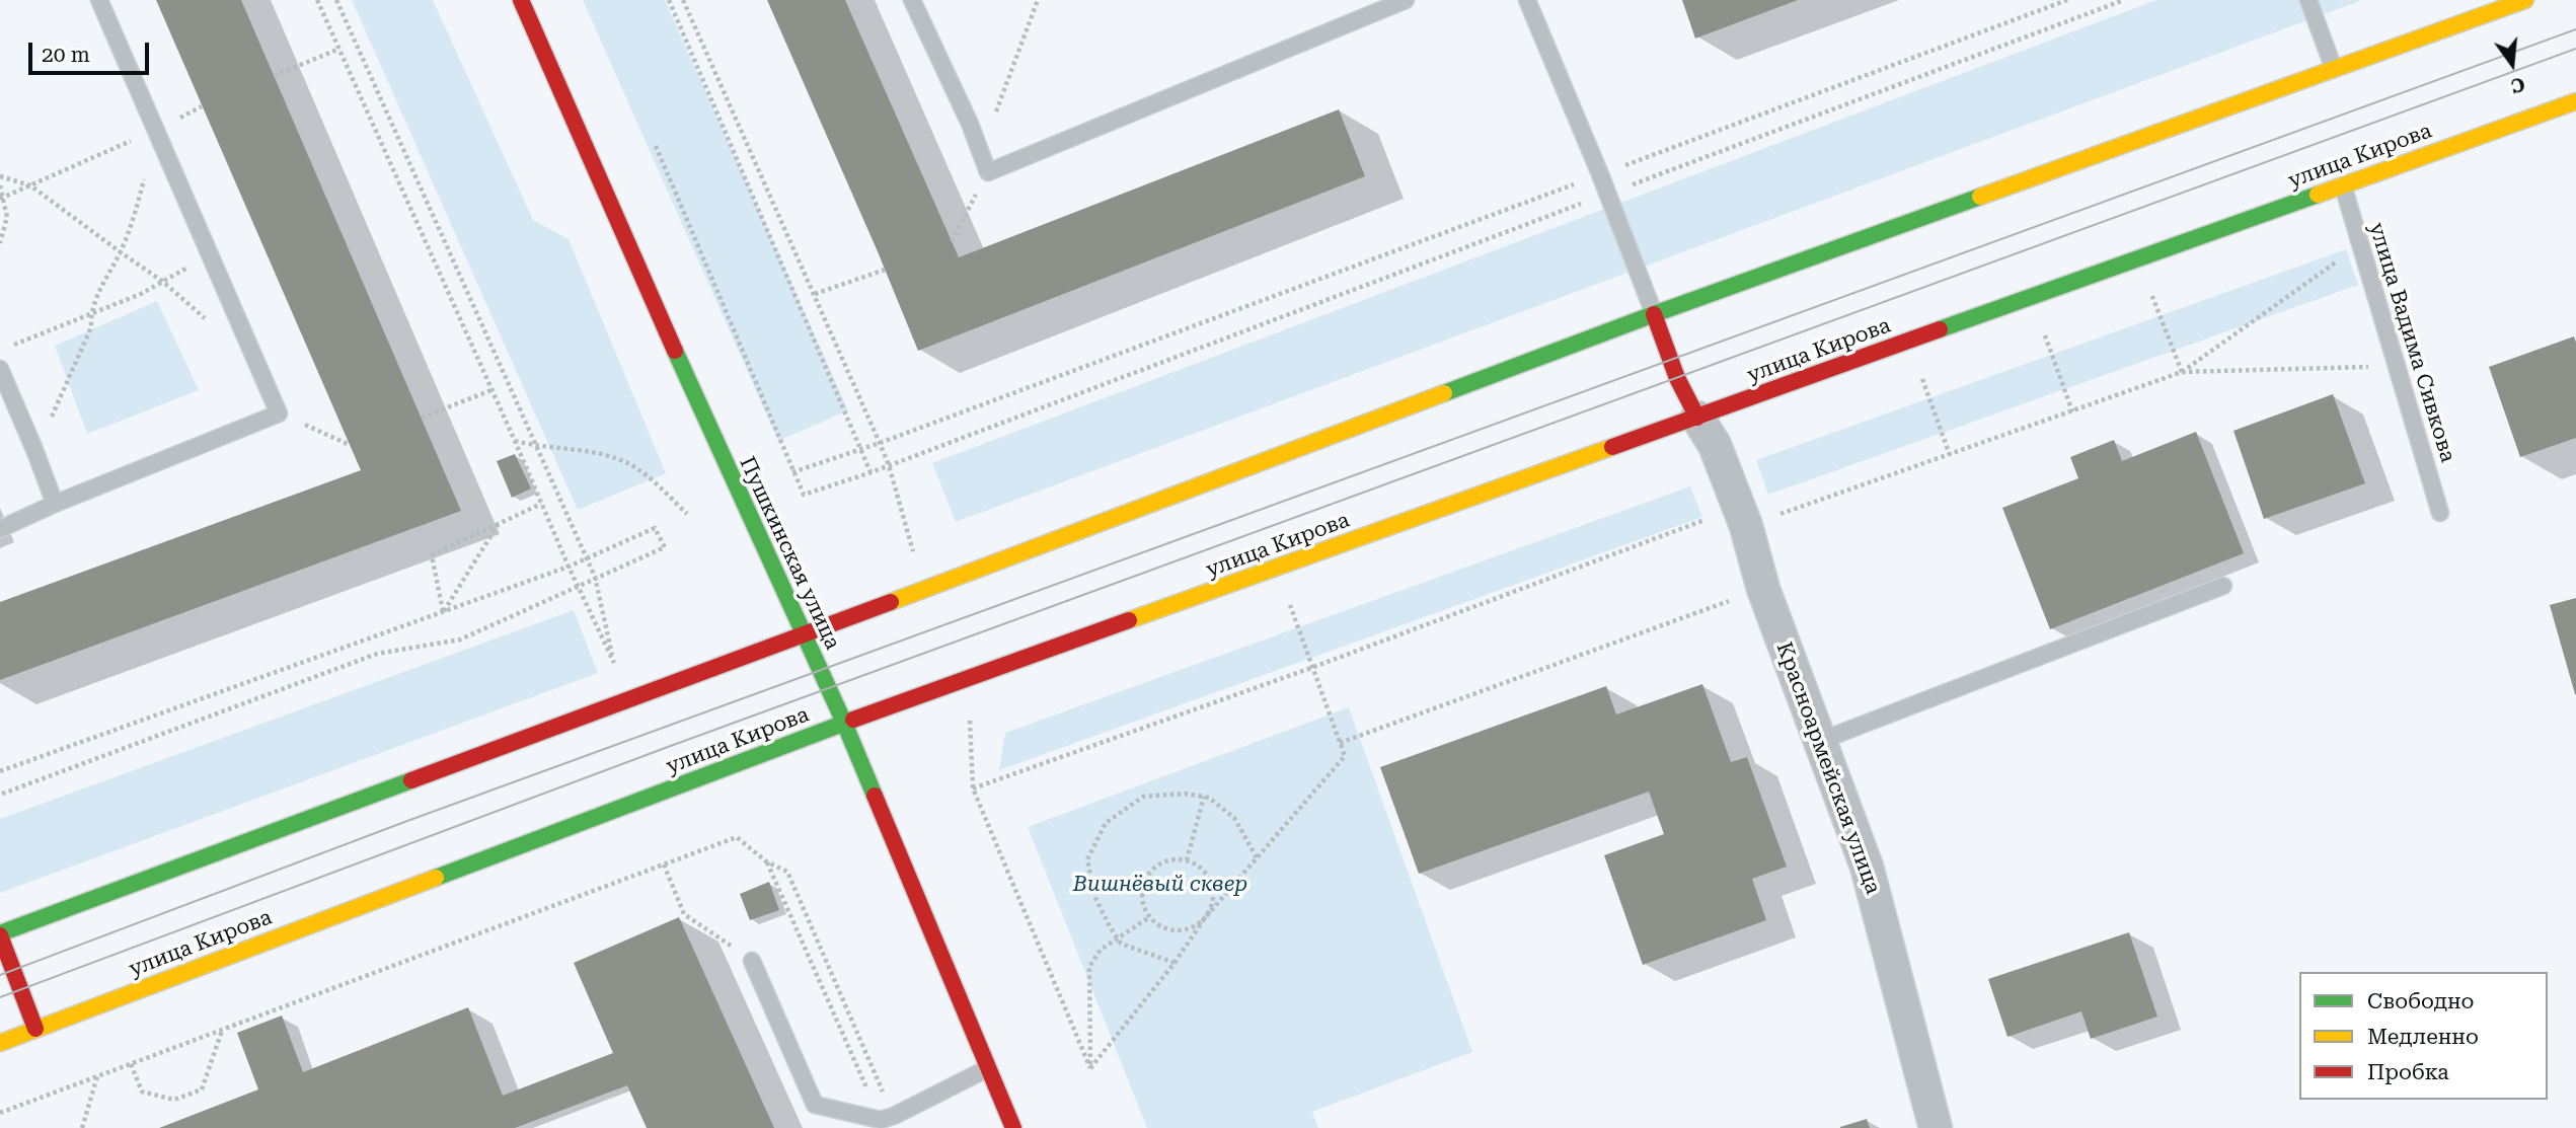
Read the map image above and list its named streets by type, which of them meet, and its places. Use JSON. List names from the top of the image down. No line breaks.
{"streets":{"main road":["улица Кирова","Пушкинская улица"],"street":["Красноармейская улица"],"lane":["улица Вадима Сивкова"]},"crossings":[["улица Кирова","улица Вадима Сивкова"],["улица Кирова","Пушкинская улица"],["улица Кирова","Красноармейская улица"]],"parks":["Вишнёвый сквер"],"legend":["Свободно","Медленно","Пробка"],"scale_bar":"20 m","north":"bottom"}
